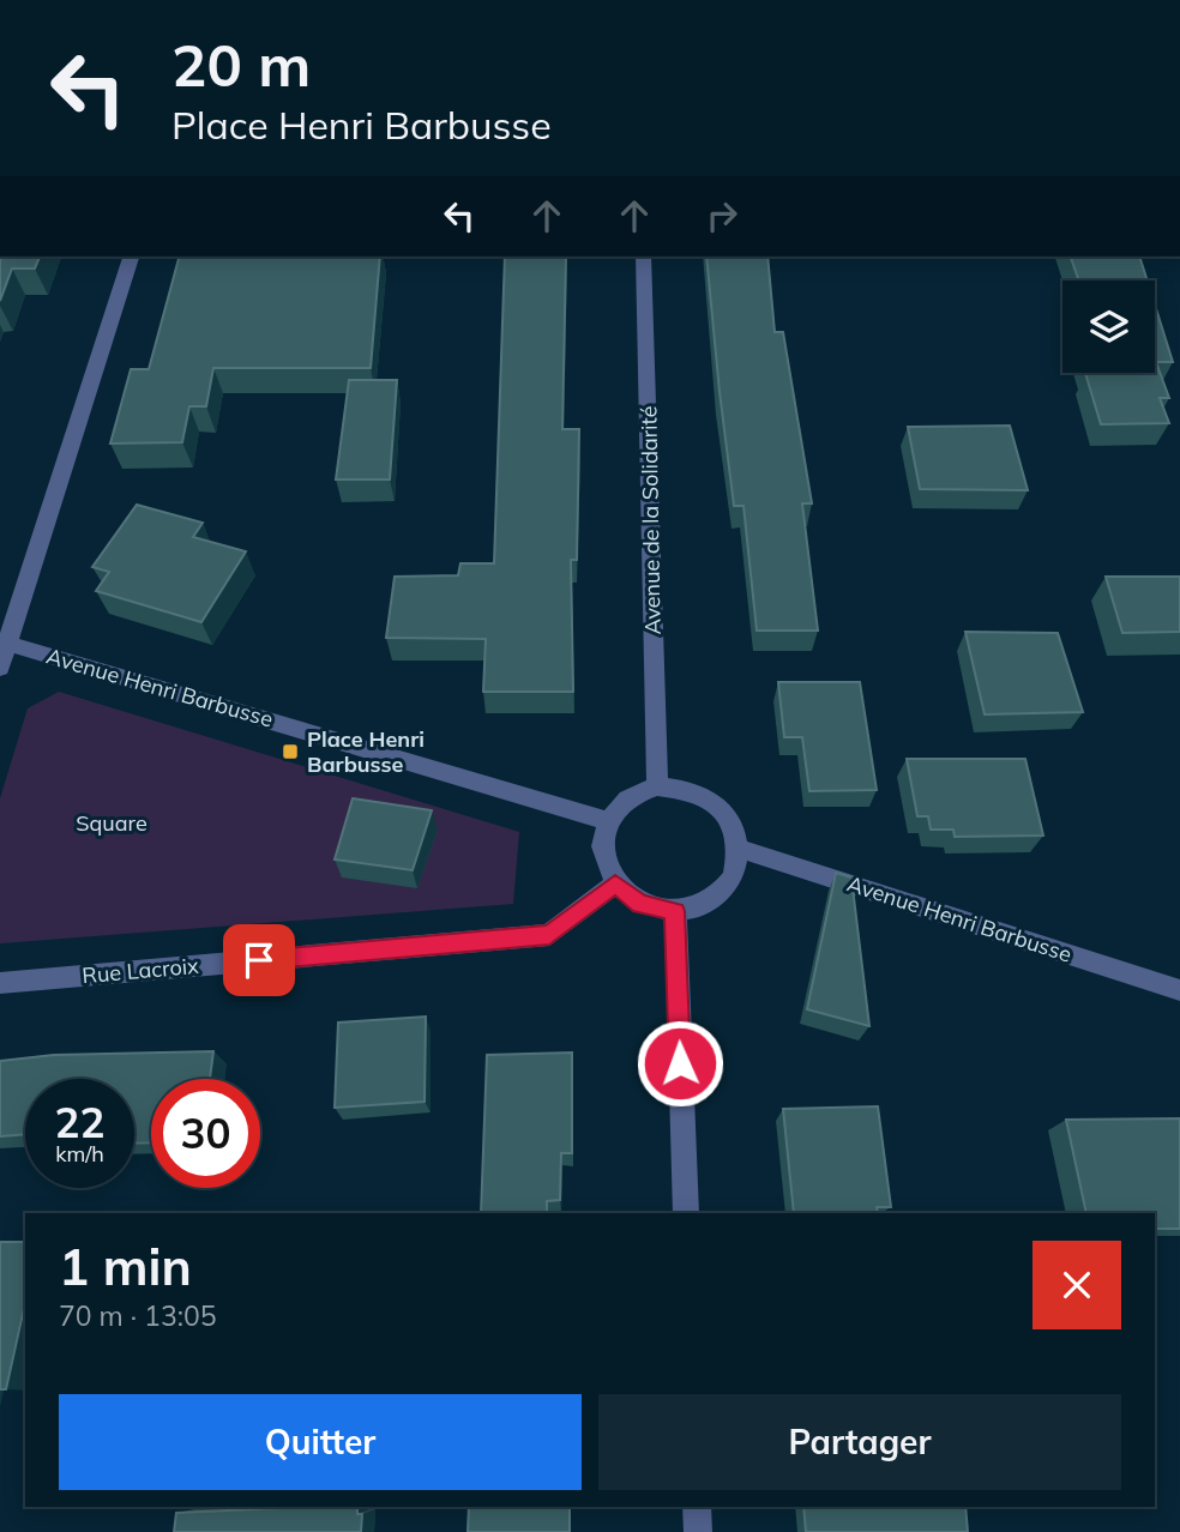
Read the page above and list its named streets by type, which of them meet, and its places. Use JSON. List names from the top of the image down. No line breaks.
{"streets":{"street":["Avenue de la Solidarité","Avenue Henri Barbusse","Rue Lacroix"]},"crossings":[["Avenue de la Solidarité","Avenue Henri Barbusse"],["Avenue de la Solidarité","Rue Lacroix"],["Avenue Henri Barbusse","Rue Lacroix"]],"parks":["Square"],"places":{"transit":["Place Henri Barbusse"]},"page":{"turn":["20 m","Place Henri Barbusse"],"speed":"22 km/h","limit":"30","heading":["1 min","70 m · 13:05"],"buttons":["Quitter","Partager"]}}
